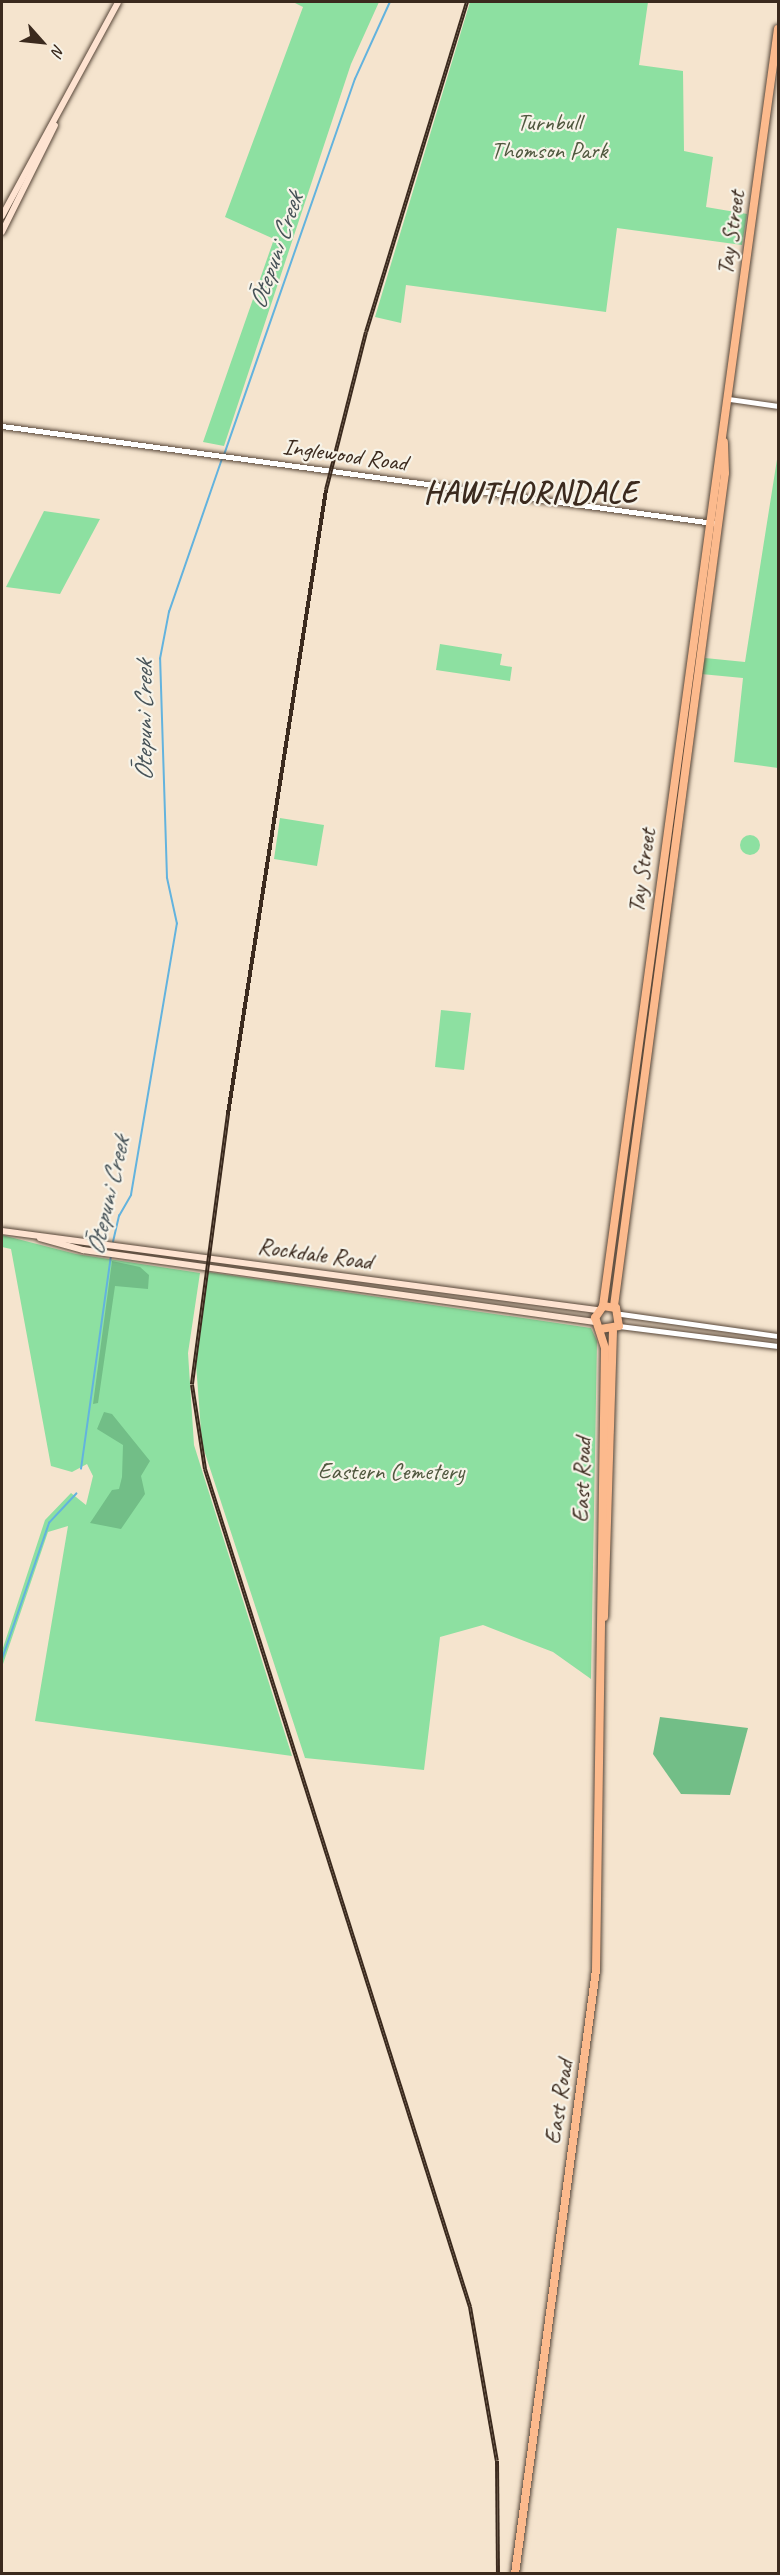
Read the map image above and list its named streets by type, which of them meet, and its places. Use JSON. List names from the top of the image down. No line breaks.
{"streets":{"highway":["Tay Street","East Road"],"main road":["Rockdale Road"],"street":["Inglewood Road"]},"crossings":[["Tay Street","Inglewood Road"],["Tay Street","Rockdale Road"],["Tay Street","East Road"],["Rockdale Road","East Road"]],"districts":["HAWTHORNDALE"],"water":["Ōtepuni Creek"],"parks":["Turnbull Thomson Park","Eastern Cemetery"],"north":"bottom right"}
